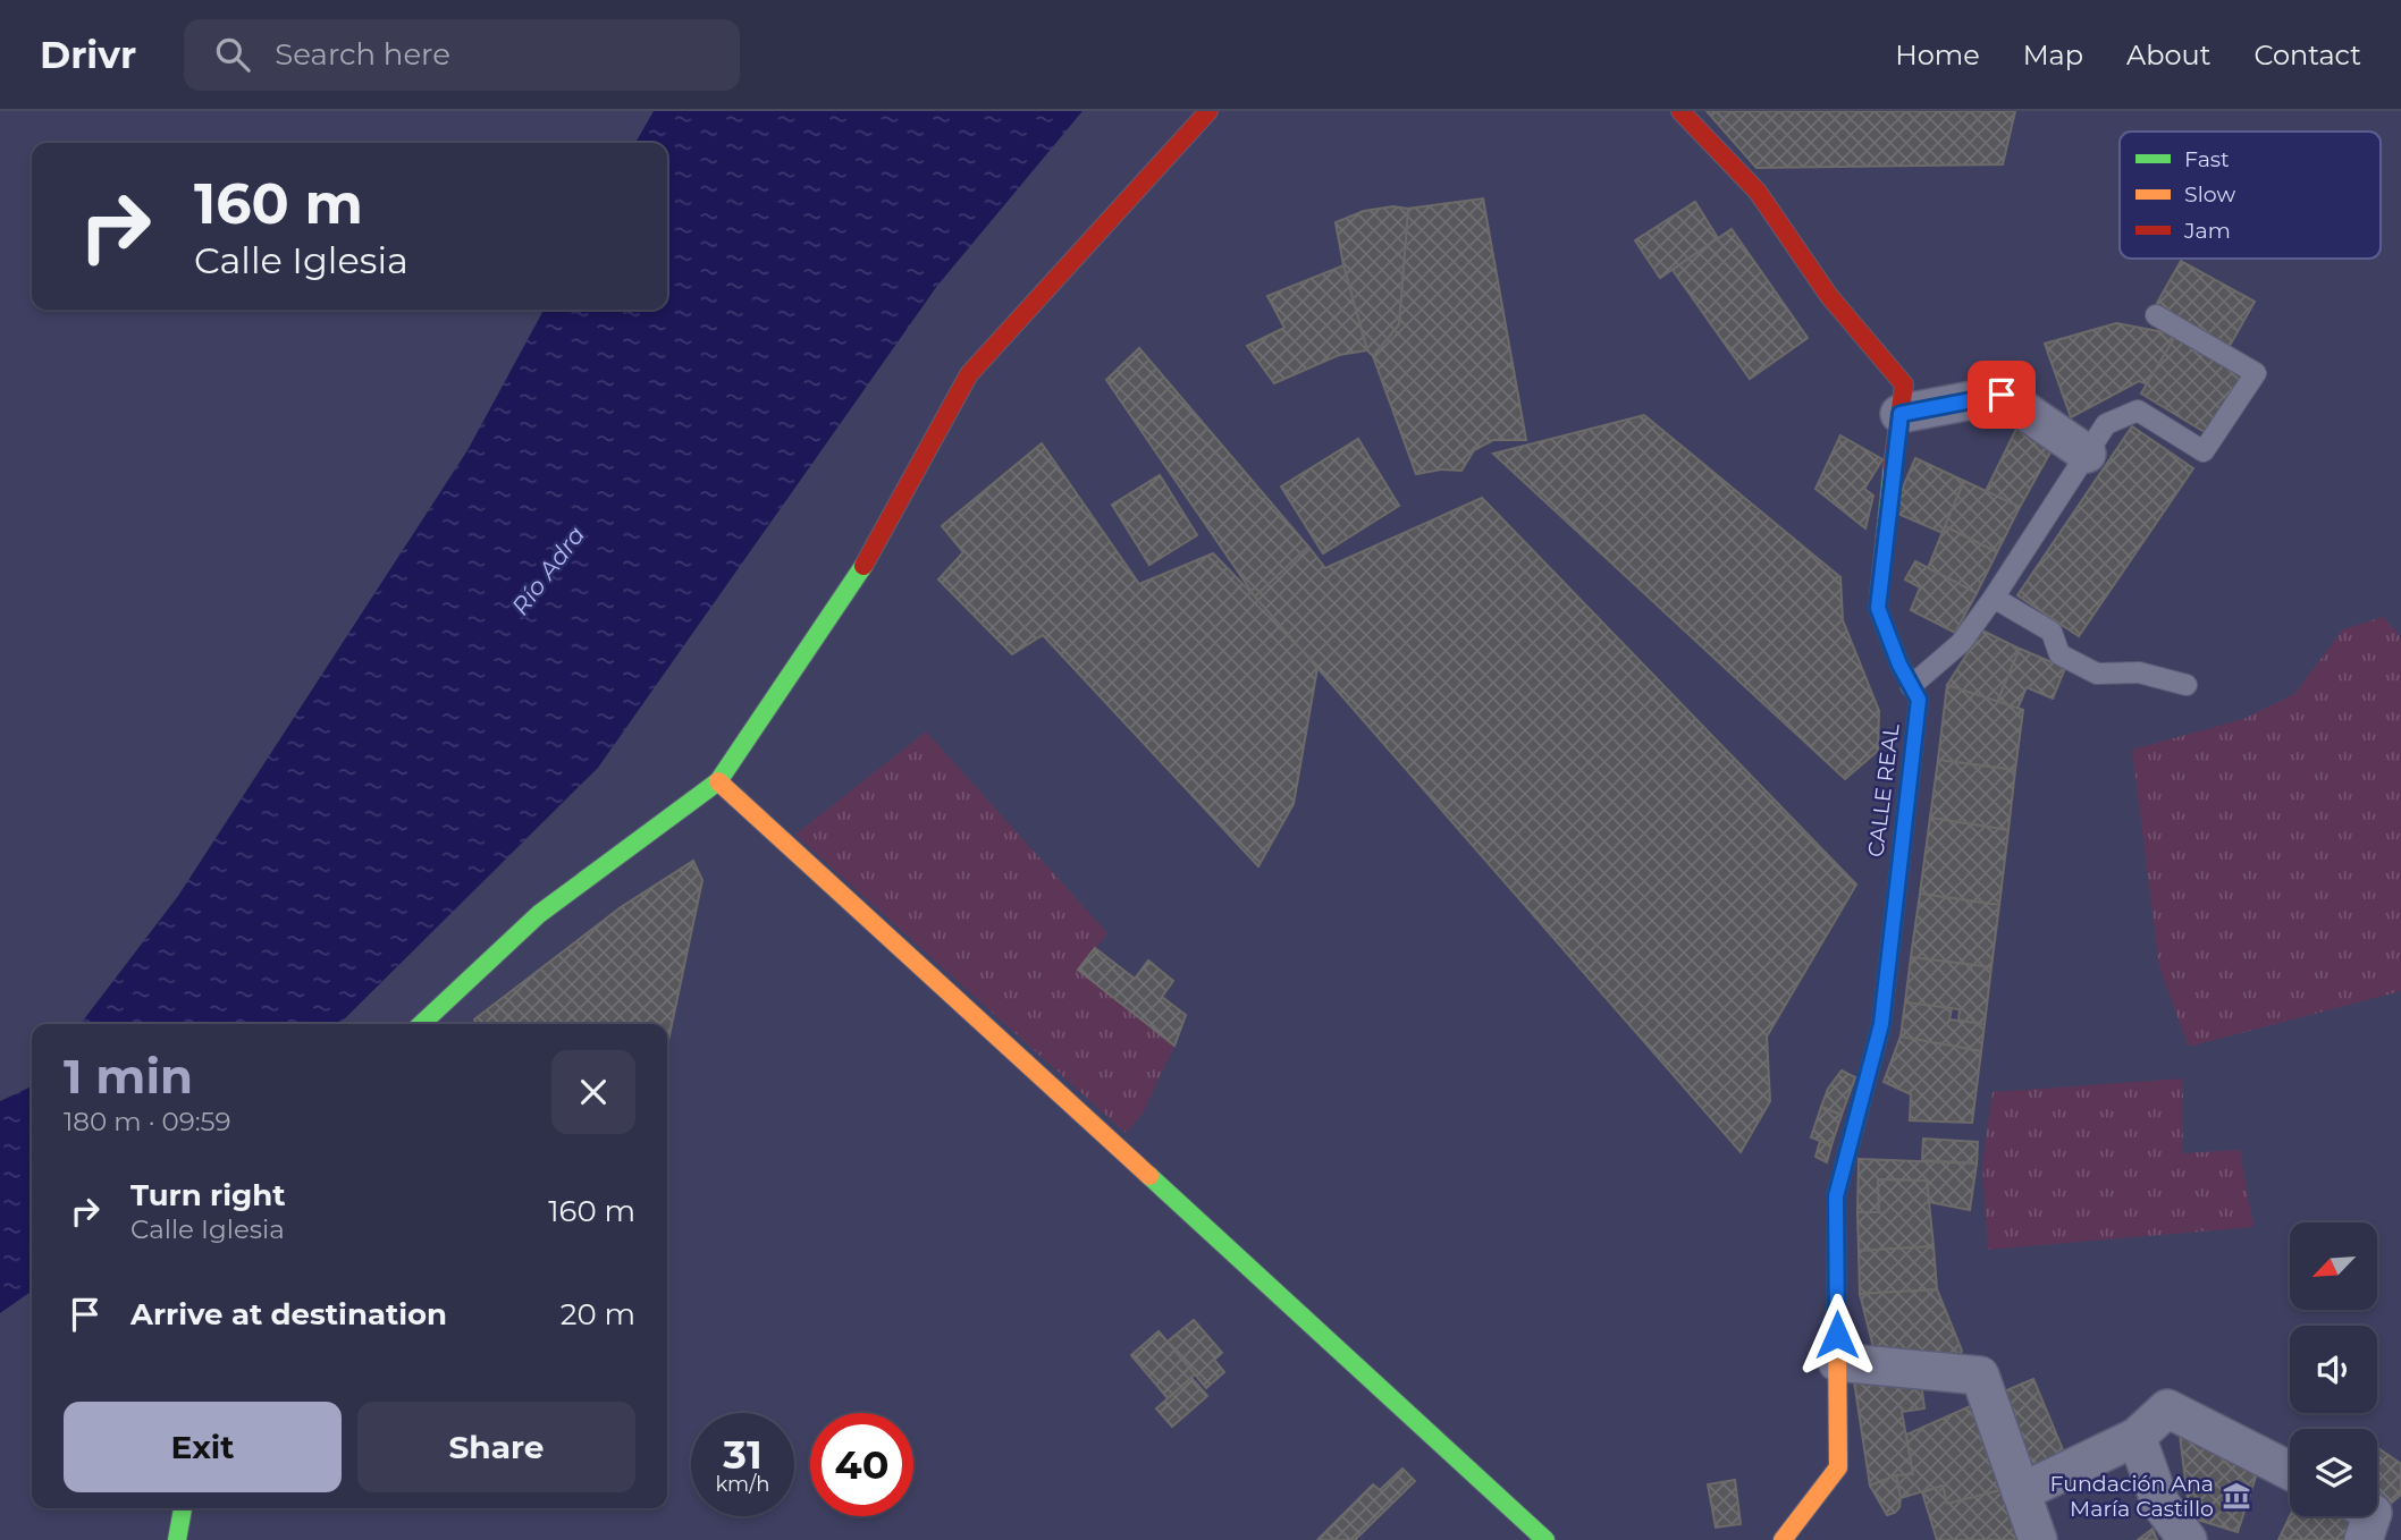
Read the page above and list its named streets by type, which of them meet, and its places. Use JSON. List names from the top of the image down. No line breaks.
{"streets":{"street":["CALLE REAL"]},"water":["Río Adra"],"places":{"museum":["Fundación Ana María Castillo"]},"legend":["Fast","Slow","Jam"],"north":"bottom left","page":{"header":"Drivr","search":"Search here","nav":["Home","Map","About","Contact"],"turn":["160 m","Calle Iglesia"],"heading":["1 min","180 m · 09:59"],"list":[{"name":"Turn right","note":"Calle Iglesia","value":"160 m"},{"name":"Arrive at destination","value":"20 m"}],"buttons":["Exit","Share"],"speed":"31 km/h","limit":"40"}}
